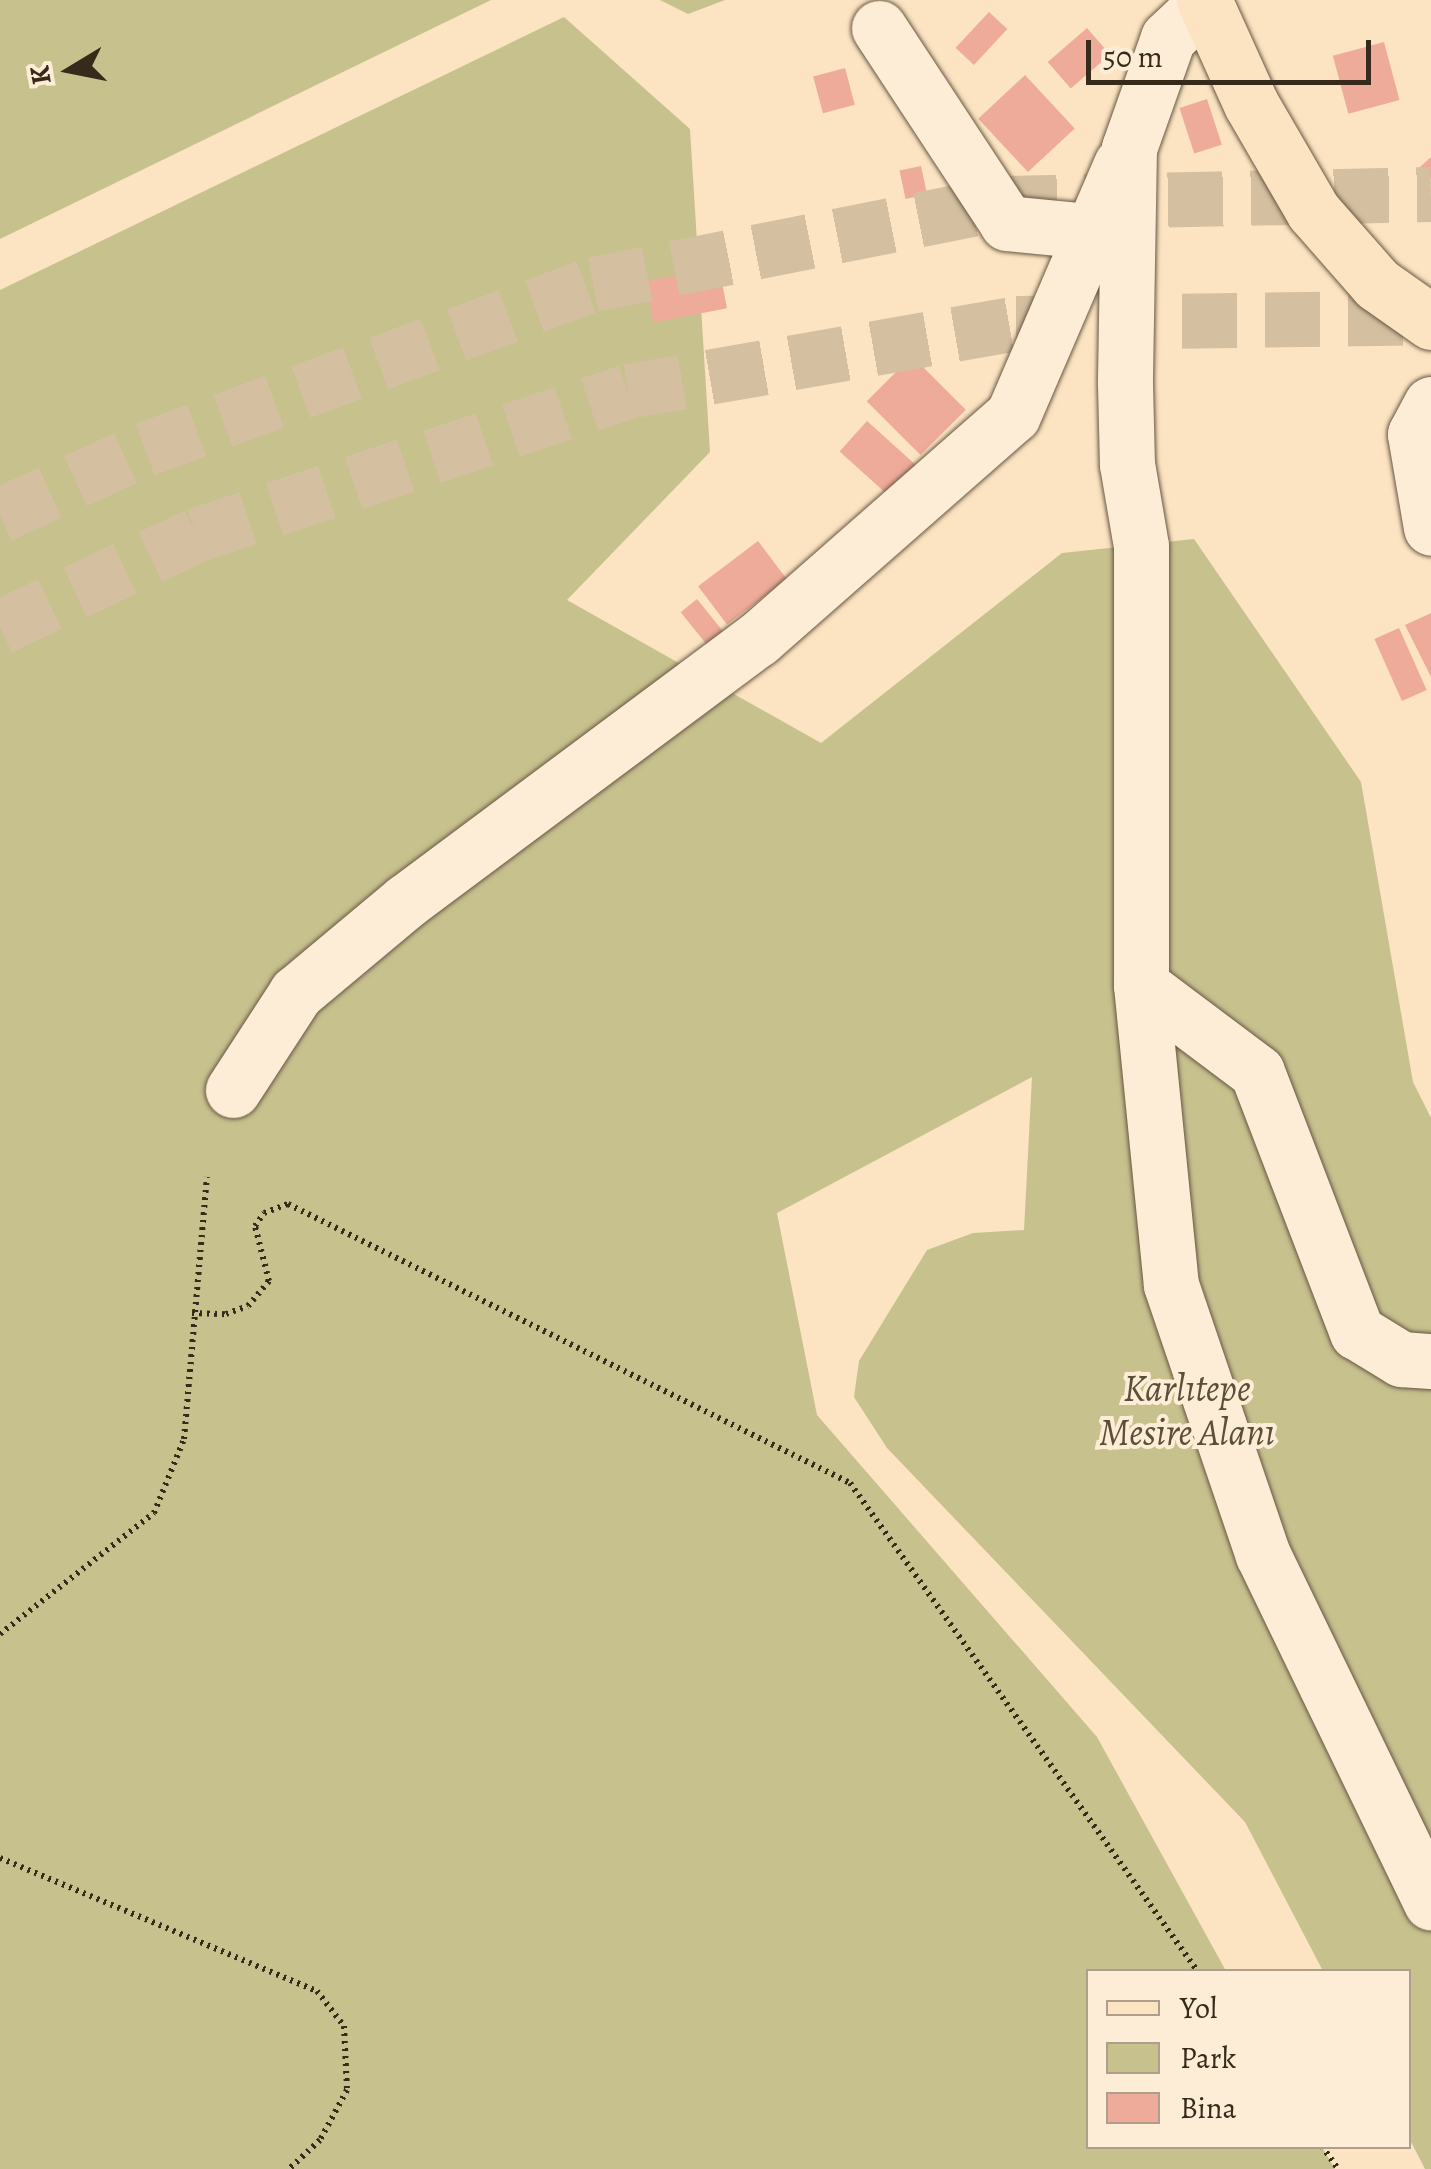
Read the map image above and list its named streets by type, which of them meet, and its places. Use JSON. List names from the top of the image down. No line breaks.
{"parks":["Karlıtepe Mesire Alanı"],"legend":["Yol","Park","Bina"],"scale_bar":"50 m","north":"left"}
